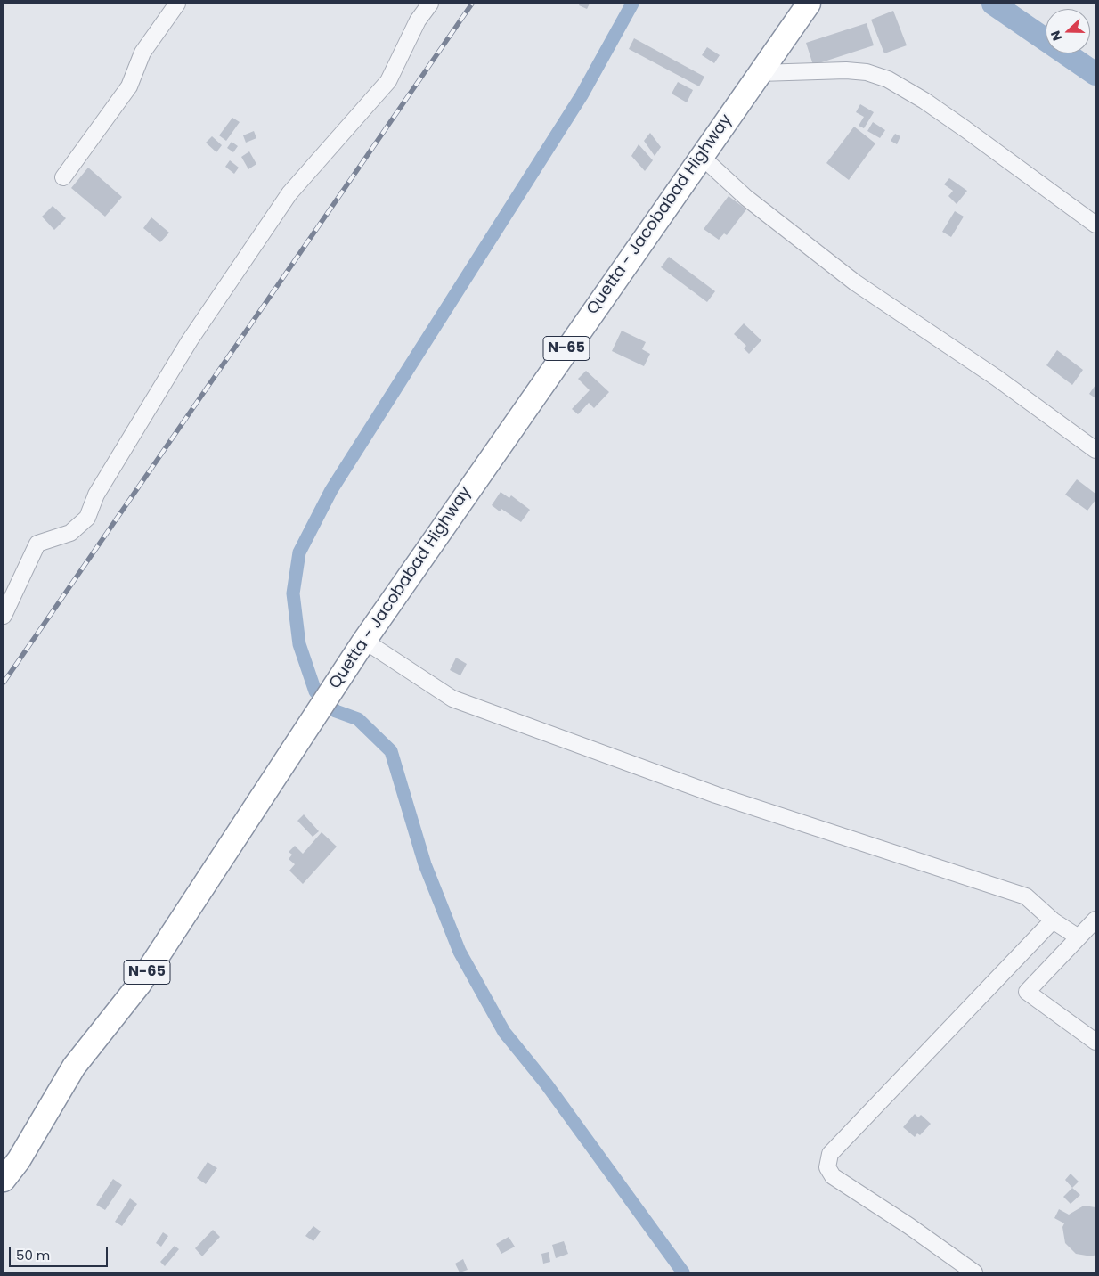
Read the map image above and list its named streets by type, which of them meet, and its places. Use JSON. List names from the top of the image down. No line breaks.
{"streets":{"highway":["Quetta - Jacobabad Highway","N-65"]},"scale_bar":"50 m","north":"left"}
